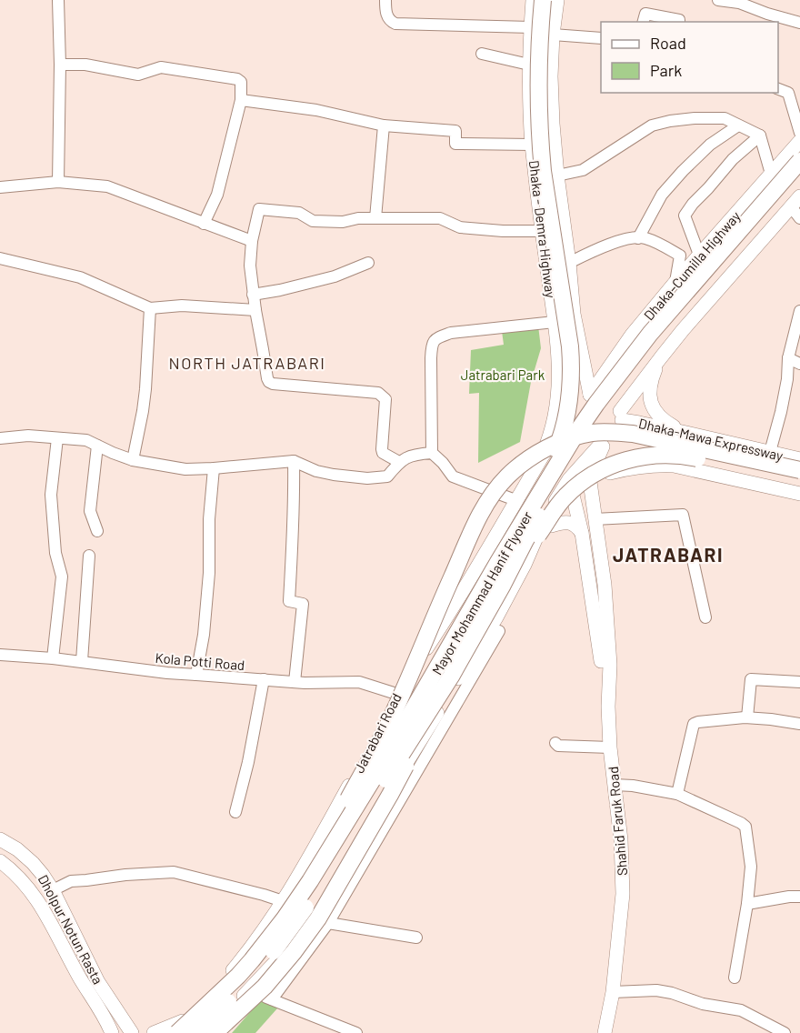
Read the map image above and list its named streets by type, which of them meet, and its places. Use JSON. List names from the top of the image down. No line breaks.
{"streets":{"highway":["Mayor Mohammad Hanif Flyover"],"main road":["Dhaka - Demra Highway","Dhaka–Cumilla Highway","Dhaka-Mawa Expressway","Jatrabari Road","Shahid Faruk Road","Dholpur Notun Rasta"],"street":["Kola Potti Road"]},"crossings":[["Dhaka - Demra Highway","Dhaka–Cumilla Highway"],["Dhaka - Demra Highway","Dhaka-Mawa Expressway"],["Dhaka - Demra Highway","Jatrabari Road"],["Dhaka - Demra Highway","Shahid Faruk Road"],["Dhaka–Cumilla Highway","Dhaka-Mawa Expressway"],["Dhaka–Cumilla Highway","Jatrabari Road"],["Dhaka–Cumilla Highway","Shahid Faruk Road"],["Dhaka-Mawa Expressway","Jatrabari Road"],["Dhaka-Mawa Expressway","Shahid Faruk Road"],["Mayor Mohammad Hanif Flyover","Jatrabari Road"],["Kola Potti Road","Jatrabari Road"],["Jatrabari Road","Shahid Faruk Road"]],"districts":["NORTH JATRABARI","JATRABARI"],"parks":["Jatrabari Park"],"legend":["Road","Park"]}
